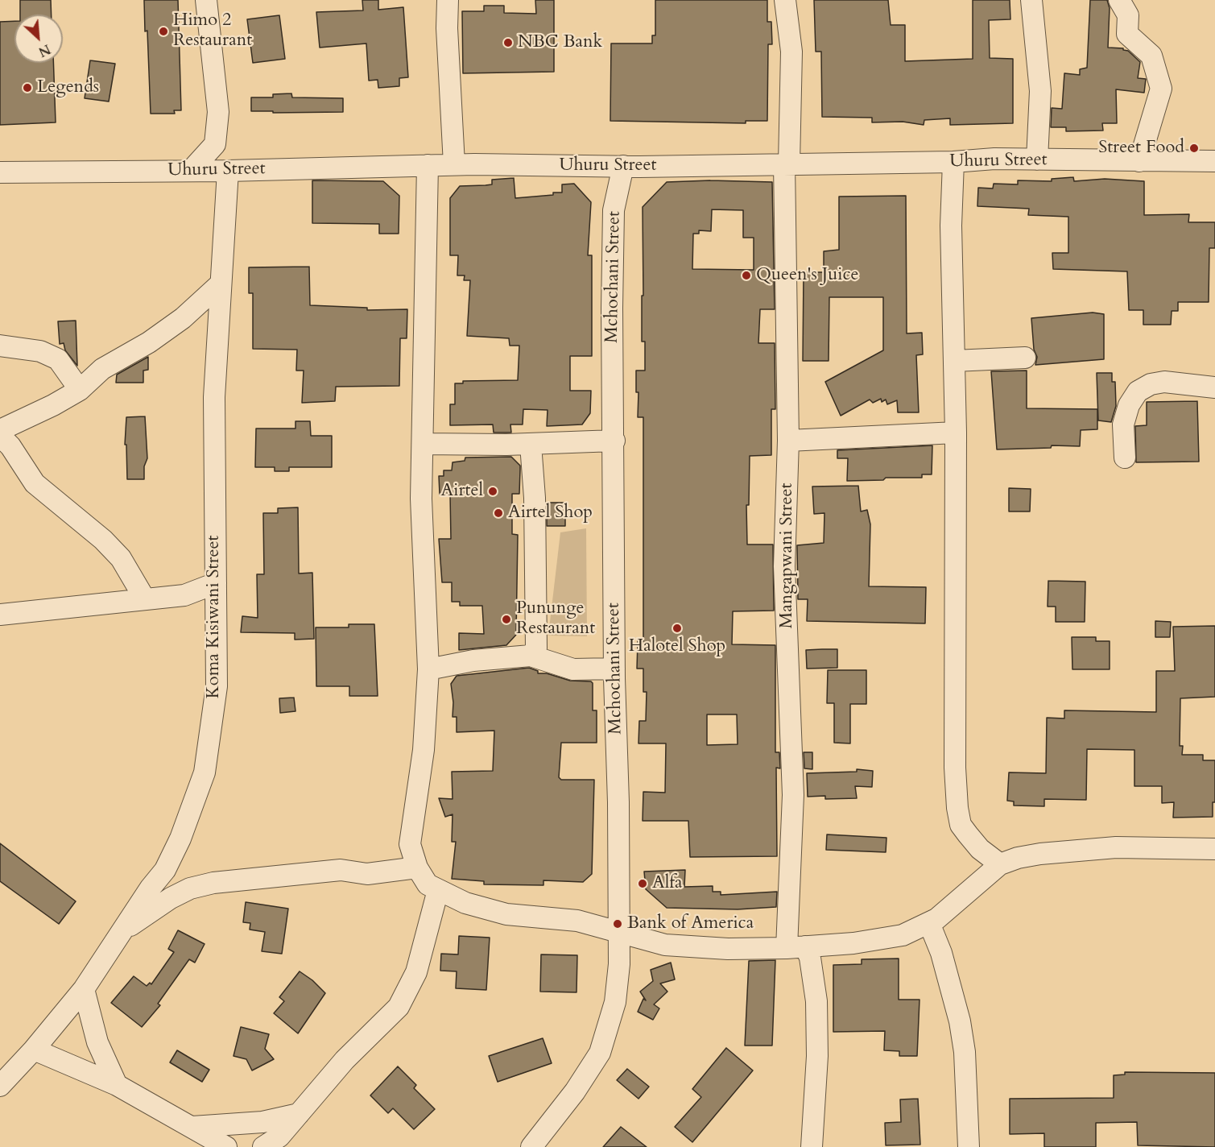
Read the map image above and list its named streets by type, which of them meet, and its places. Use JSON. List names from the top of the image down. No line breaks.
{"streets":{"street":["Uhuru Street","Mchochani Street","Mangapwani Street","Koma Kisiwani Street"]},"crossings":[["Uhuru Street","Mchochani Street"],["Uhuru Street","Mangapwani Street"],["Uhuru Street","Koma Kisiwani Street"]],"places":["Himo 2 Restaurant","NBC Bank","Legends","Street Food","Queen's Juice","Airtel","Airtel Shop","Pununge Restaurant","Halotel Shop","Alfa","Bank of America"],"north":"bottom right"}
